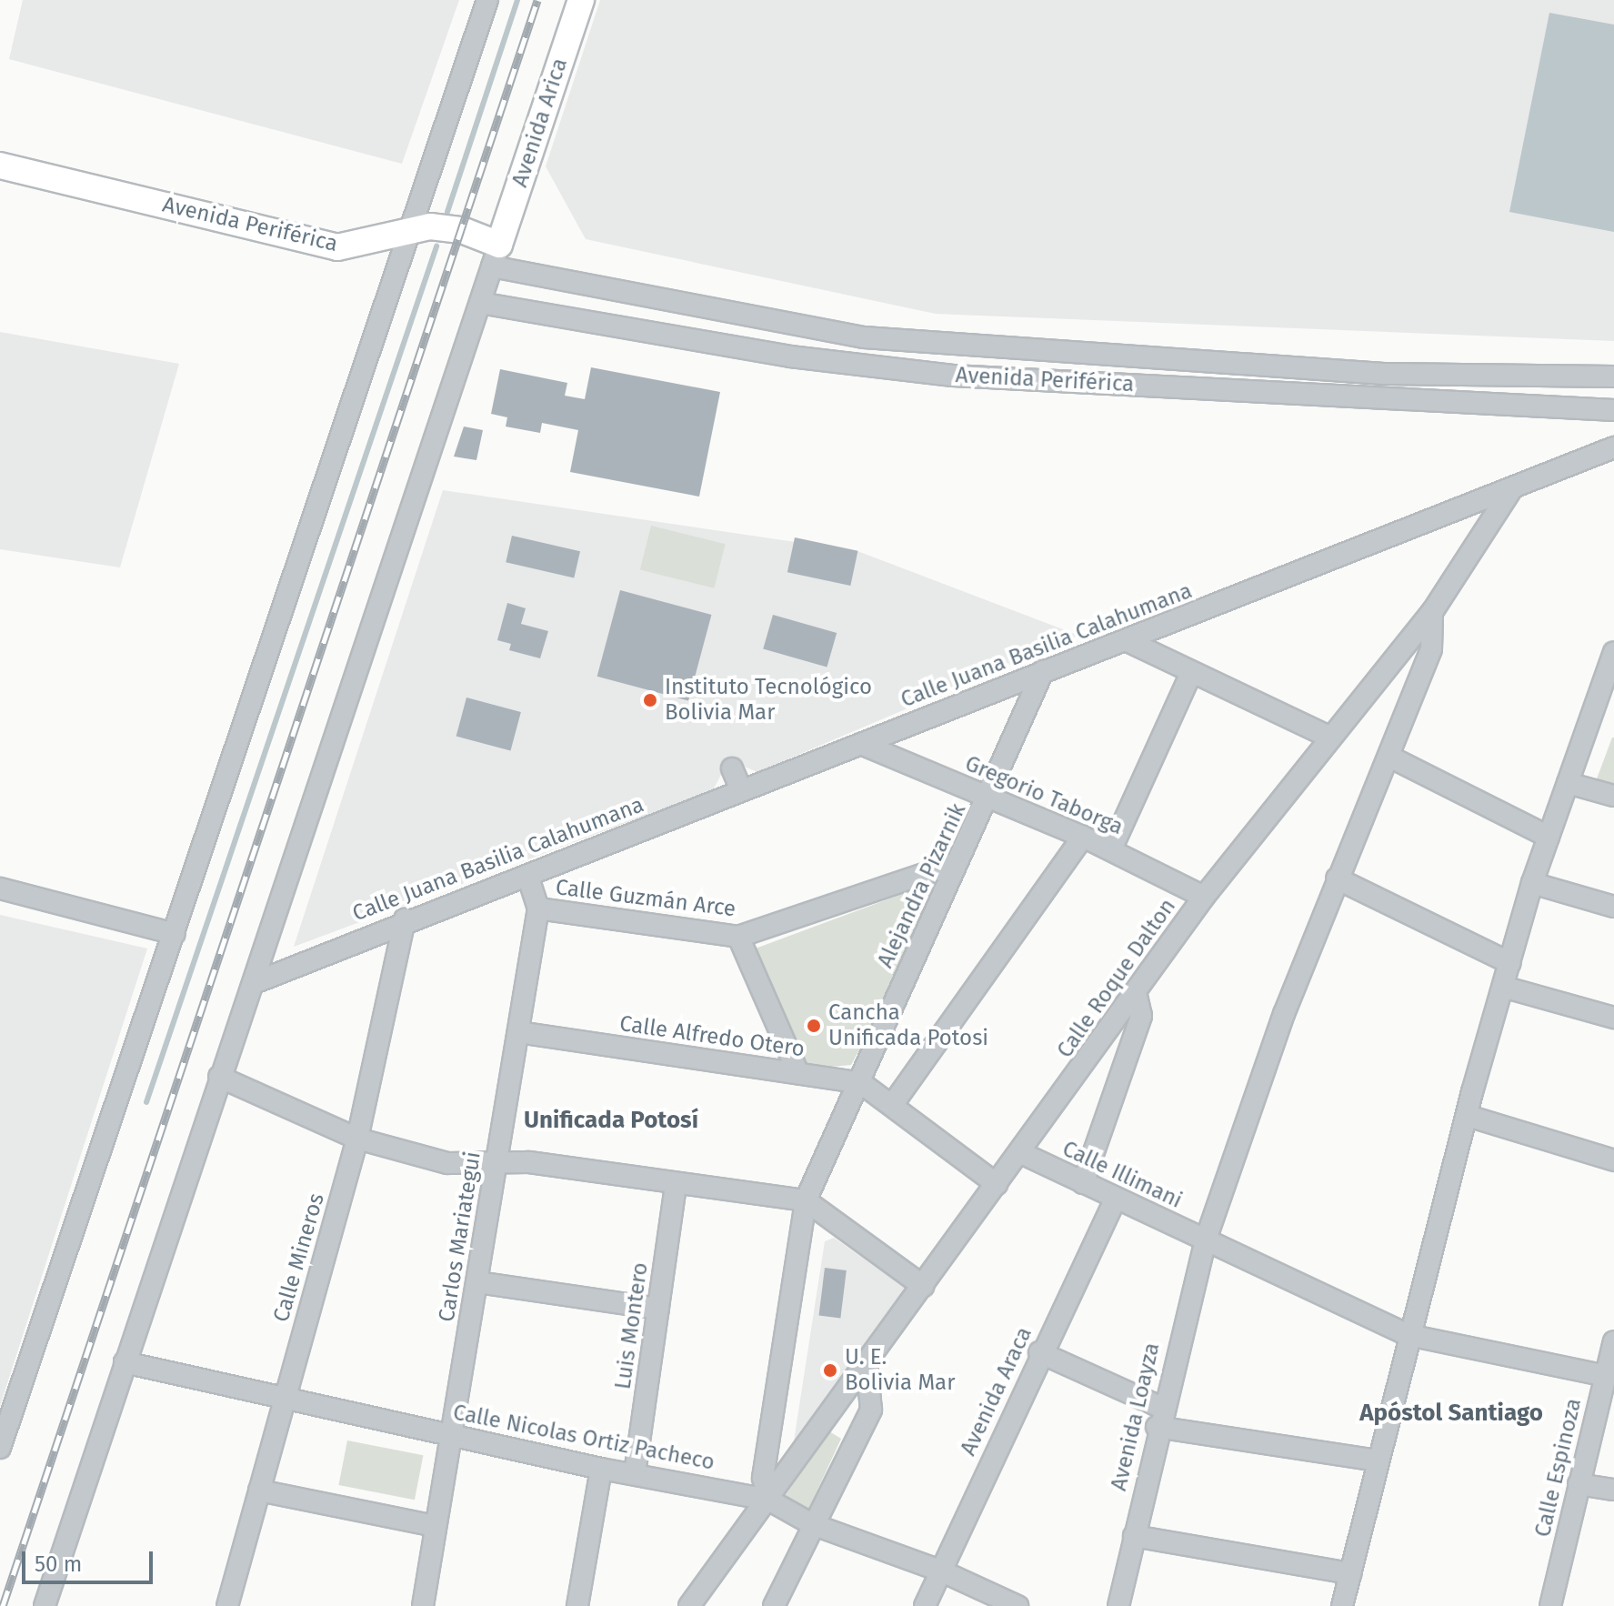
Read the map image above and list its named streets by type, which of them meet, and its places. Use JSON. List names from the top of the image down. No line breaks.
{"streets":{"main road":["Avenida Arica","Avenida Periférica"],"street":["Calle Juana Basilia Calahumana","Gregorio Taborga","Alejandra Pizarnik","Calle Guzmán Arce","Calle Roque Dalton","Calle Alfredo Otero","Calle Illimani","Carlos Mariategui","Calle Mineros","Luis Montero","Avenida Araca","Avenida Loayza","Calle Nicolas Ortiz Pacheco","Calle Espinoza"]},"crossings":[["Avenida Arica","Avenida Periférica"],["Calle Juana Basilia Calahumana","Gregorio Taborga"],["Calle Juana Basilia Calahumana","Alejandra Pizarnik"],["Calle Juana Basilia Calahumana","Calle Roque Dalton"],["Calle Juana Basilia Calahumana","Carlos Mariategui"],["Calle Juana Basilia Calahumana","Calle Mineros"],["Gregorio Taborga","Alejandra Pizarnik"],["Gregorio Taborga","Calle Roque Dalton"],["Alejandra Pizarnik","Calle Guzmán Arce"],["Alejandra Pizarnik","Calle Roque Dalton"],["Alejandra Pizarnik","Calle Alfredo Otero"],["Alejandra Pizarnik","Calle Nicolas Ortiz Pacheco"],["Calle Guzmán Arce","Carlos Mariategui"],["Calle Roque Dalton","Calle Alfredo Otero"],["Calle Roque Dalton","Calle Illimani"],["Calle Roque Dalton","Avenida Loayza"],["Calle Roque Dalton","Calle Nicolas Ortiz Pacheco"],["Calle Alfredo Otero","Carlos Mariategui"],["Calle Illimani","Avenida Araca"],["Calle Illimani","Avenida Loayza"],["Calle Illimani","Calle Espinoza"],["Carlos Mariategui","Calle Nicolas Ortiz Pacheco"],["Calle Mineros","Calle Nicolas Ortiz Pacheco"],["Luis Montero","Calle Nicolas Ortiz Pacheco"],["Avenida Araca","Calle Nicolas Ortiz Pacheco"]],"districts":["Unificada Potosí","Apóstol Santiago"],"places":["Instituto Tecnológico Bolivia Mar","Cancha Unificada Potosi","U. E. Bolivia Mar"],"scale_bar":"50 m"}
